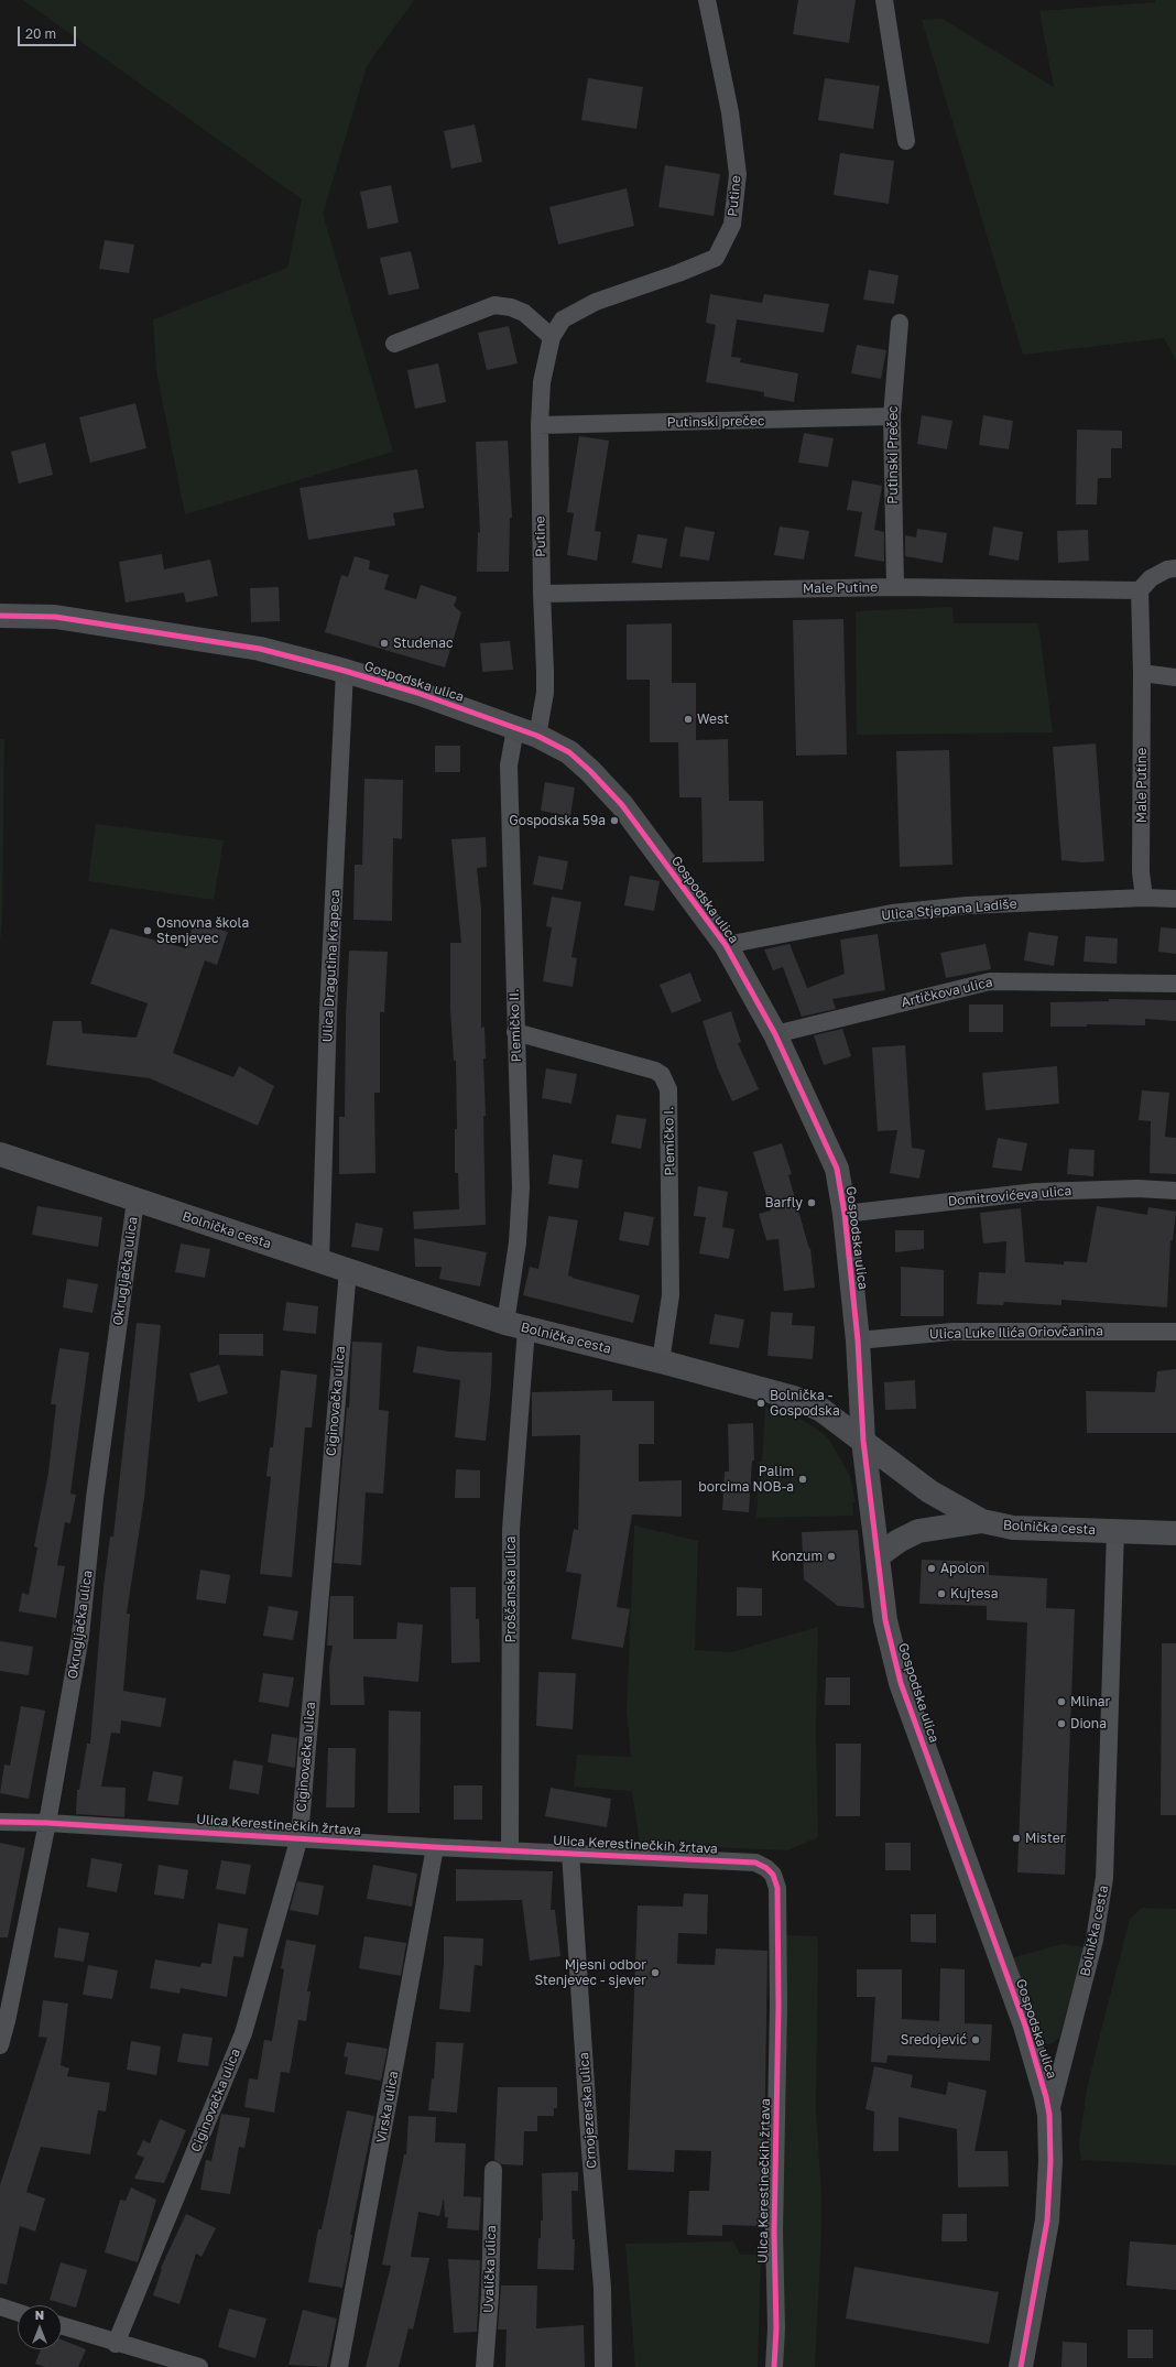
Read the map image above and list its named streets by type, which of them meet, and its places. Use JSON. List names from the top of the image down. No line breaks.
{"streets":{"street":["Putine","Putinski prečec","Putinski Prečec","Male Putine","Gospodska ulica","Ulica Stjepana Ladiše","Ulica Dragutina Krapeca","Artičkova ulica","Plemičko II.","Plemičko I.","Domitrovićeva ulica","Bolnička cesta","Okrugljačka ulica","Ulica Luke Ilića Oriovčanina","Ciginovačka ulica","Proščanska ulica","Ulica Kerestinečkih žrtava","Virska ulica","Crnojezerska ulica","Uvalička ulica"]},"crossings":[["Putine","Putinski prečec"],["Putine","Male Putine"],["Putine","Gospodska ulica"],["Putine","Plemičko II."],["Putinski prečec","Putinski Prečec"],["Putinski Prečec","Male Putine"],["Male Putine","Ulica Stjepana Ladiše"],["Gospodska ulica","Ulica Stjepana Ladiše"],["Gospodska ulica","Ulica Dragutina Krapeca"],["Gospodska ulica","Artičkova ulica"],["Gospodska ulica","Plemičko II."],["Gospodska ulica","Domitrovićeva ulica"],["Gospodska ulica","Bolnička cesta"],["Gospodska ulica","Ulica Luke Ilića Oriovčanina"],["Ulica Dragutina Krapeca","Bolnička cesta"],["Plemičko II.","Plemičko I."],["Plemičko II.","Bolnička cesta"],["Plemičko II.","Proščanska ulica"],["Plemičko I.","Bolnička cesta"],["Bolnička cesta","Okrugljačka ulica"],["Bolnička cesta","Ciginovačka ulica"],["Bolnička cesta","Proščanska ulica"],["Okrugljačka ulica","Ulica Kerestinečkih žrtava"],["Ciginovačka ulica","Ulica Kerestinečkih žrtava"],["Proščanska ulica","Ulica Kerestinečkih žrtava"],["Ulica Kerestinečkih žrtava","Virska ulica"],["Ulica Kerestinečkih žrtava","Crnojezerska ulica"]],"places":["Studenac","West","Gospodska 59a","Osnovna škola Stenjevec","Barfly","Bolnička - Gospodska","Palim borcima NOB-a","Konzum","Apolon","Kujtesa","Mlinar","Diona","Mister","Mjesni odbor Stenjevec - sjever","Sredojević"],"scale_bar":"20 m","north":"top"}
